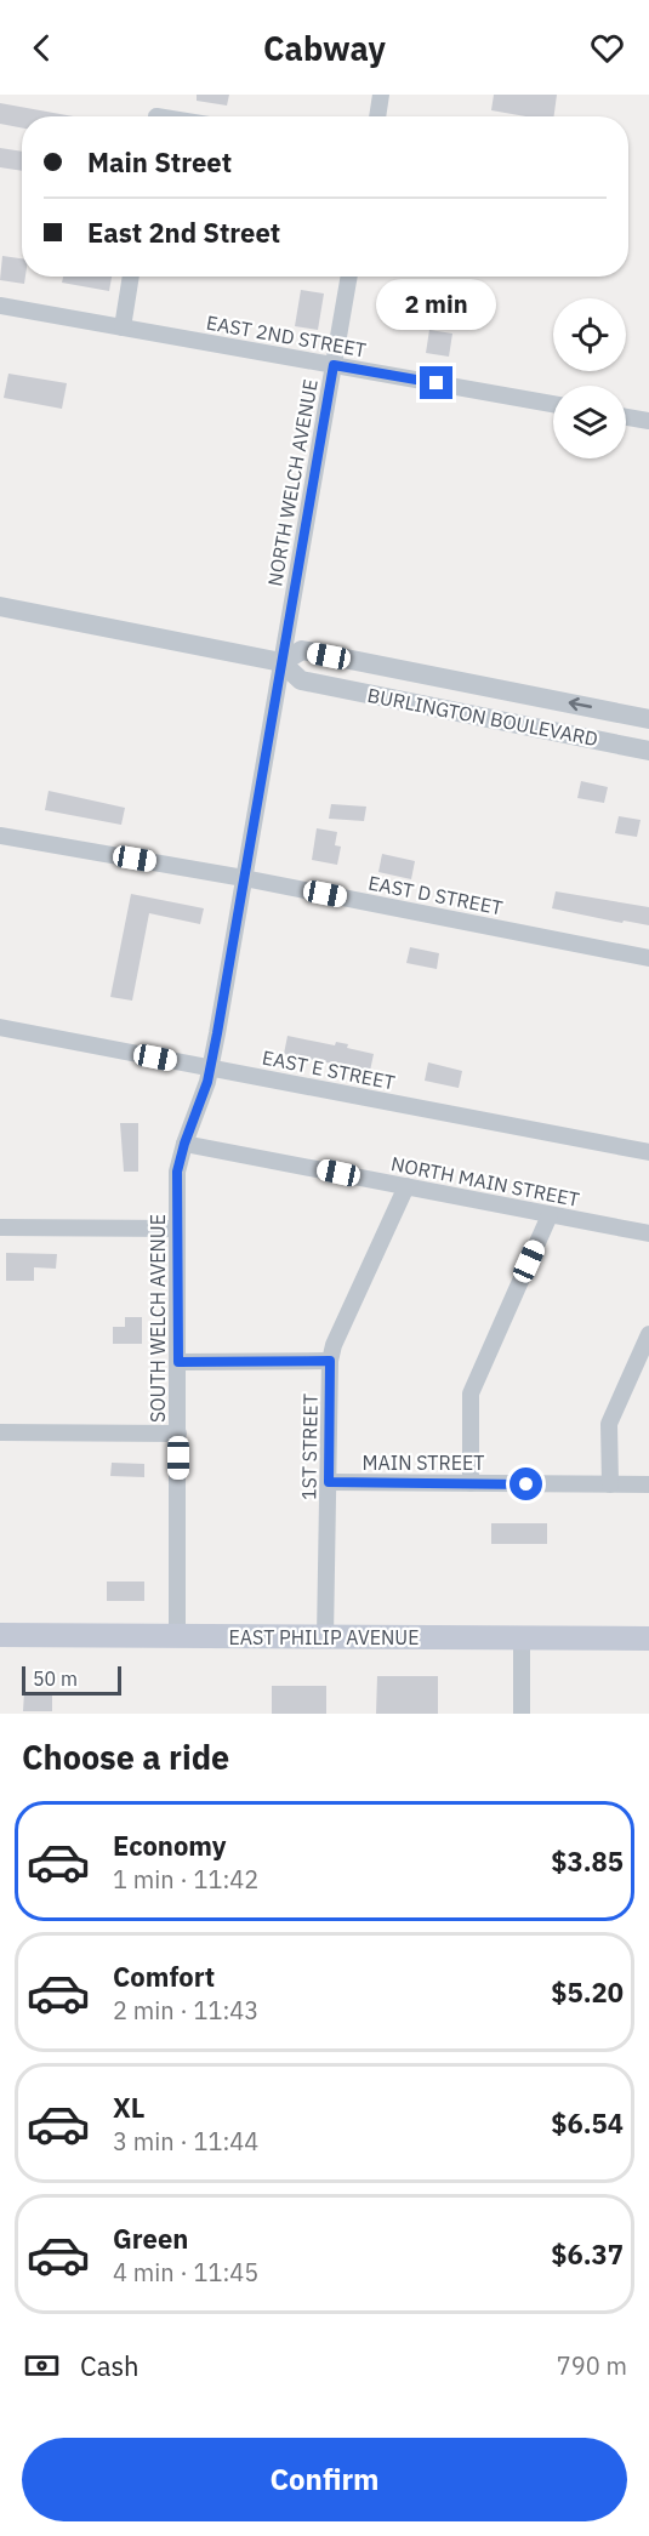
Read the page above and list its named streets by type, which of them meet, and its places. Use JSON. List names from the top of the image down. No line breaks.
{"streets":{"main road":["EAST PHILIP AVENUE"],"street":["EAST 2ND STREET","NORTH WELCH AVENUE","BURLINGTON BOULEVARD","EAST D STREET","EAST E STREET","NORTH MAIN STREET","SOUTH WELCH AVENUE","1ST STREET","MAIN STREET"]},"crossings":[["EAST 2ND STREET","NORTH WELCH AVENUE"],["NORTH WELCH AVENUE","BURLINGTON BOULEVARD"],["NORTH WELCH AVENUE","SOUTH WELCH AVENUE"],["BURLINGTON BOULEVARD","SOUTH WELCH AVENUE"],["EAST D STREET","SOUTH WELCH AVENUE"],["EAST E STREET","SOUTH WELCH AVENUE"],["NORTH MAIN STREET","SOUTH WELCH AVENUE"],["NORTH MAIN STREET","1ST STREET"],["SOUTH WELCH AVENUE","EAST PHILIP AVENUE"],["1ST STREET","MAIN STREET"],["1ST STREET","EAST PHILIP AVENUE"]],"scale_bar":"50 m","page":{"header":"Cabway","banner":["Main Street","East 2nd Street"],"bubble":"2 min","scale":"50 m","heading":"Choose a ride","list":[{"name":"Economy","note":"1 min · 11:42","value":"$3.85"},{"name":"Comfort","note":"2 min · 11:43","value":"$5.20"},{"name":"XL","note":"3 min · 11:44","value":"$6.54"},{"name":"Green","note":"4 min · 11:45","value":"$6.37"}],"pay":["Cash","790 m"],"buttons":"Confirm"}}
